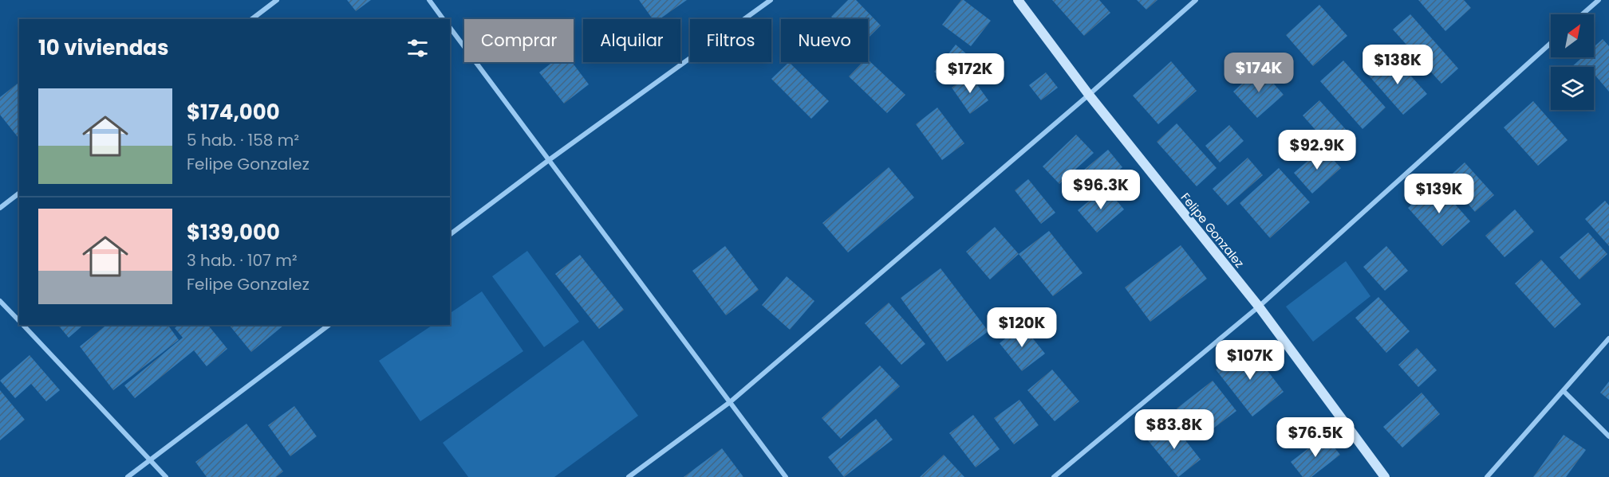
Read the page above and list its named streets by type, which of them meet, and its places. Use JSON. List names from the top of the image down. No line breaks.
{"streets":{"street":["Felipe Gonzalez"]},"north":"top right","page":{"chip":["Comprar","Alquilar","Filtros","Nuevo"],"heading":"10 viviendas","price":["$138K","$174K","$172K","$92.9K","$96.3K","$139K","$120K","$107K","$83.8K","$76.5K"],"list":[{"name":"$174,000","note":"5 hab. · 158 m² · Felipe Gonzalez"},{"name":"$139,000","note":"3 hab. · 107 m² · Felipe Gonzalez"}]}}
